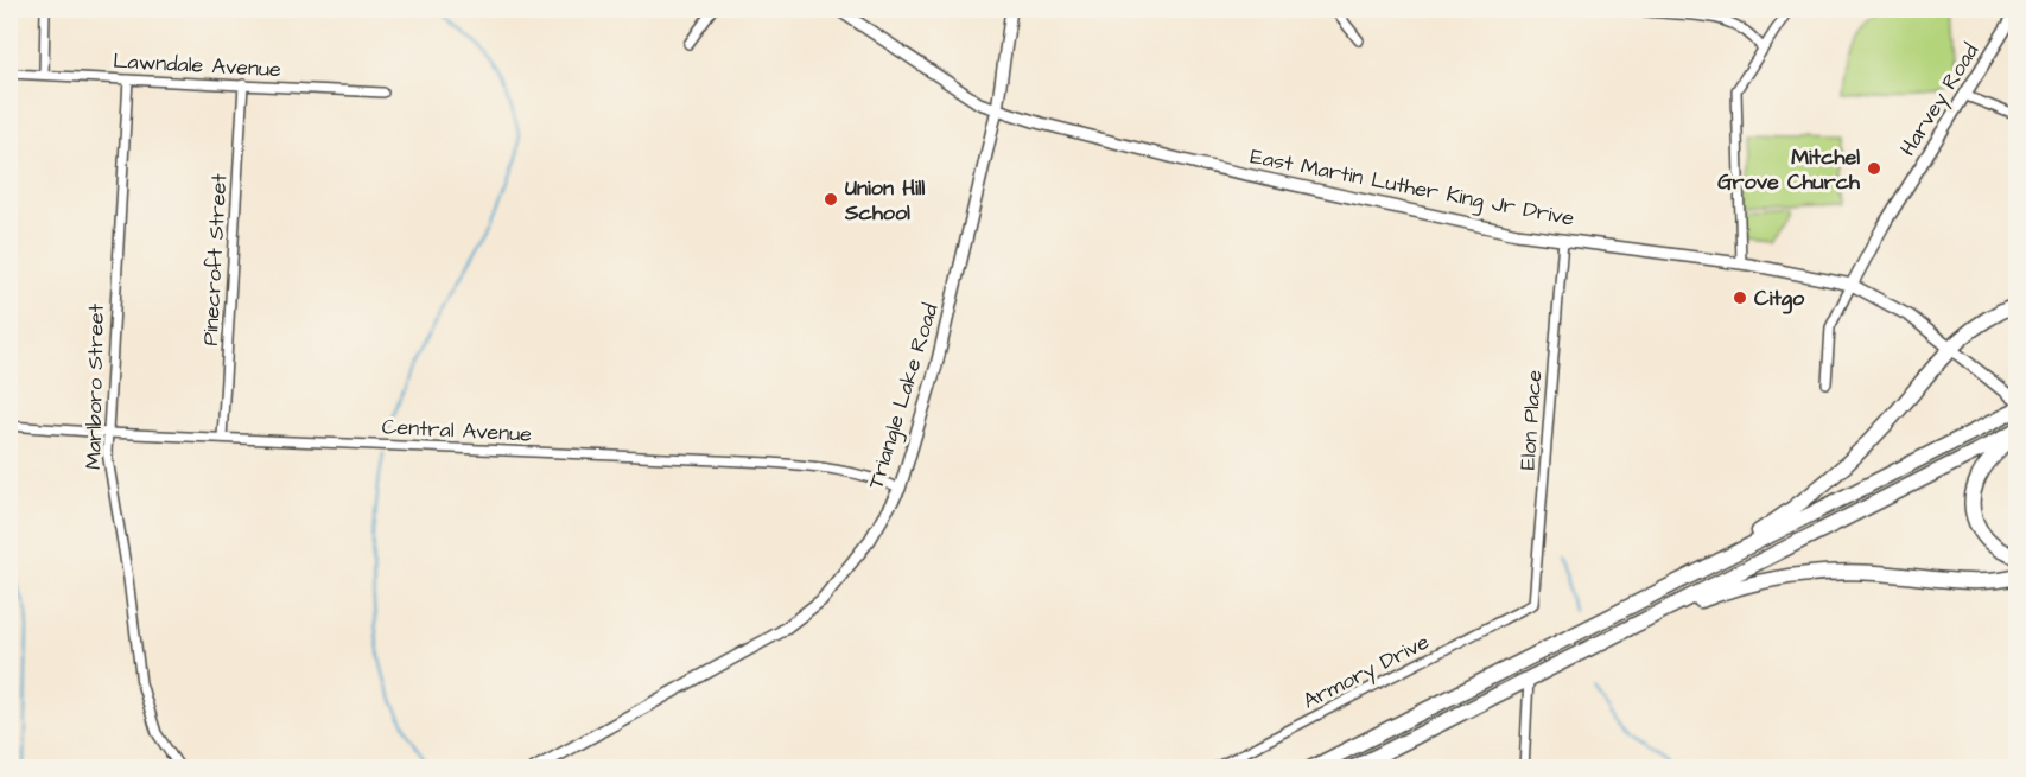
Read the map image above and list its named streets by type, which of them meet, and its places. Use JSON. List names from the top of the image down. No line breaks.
{"streets":{"street":["Lawndale Avenue","Harvey Road","East Martin Luther King Jr Drive","Pinecroft Street","Marlboro Street","Triangle Lake Road","Elon Place","Central Avenue","Armory Drive"]},"crossings":[["Lawndale Avenue","Pinecroft Street"],["Lawndale Avenue","Marlboro Street"],["Harvey Road","East Martin Luther King Jr Drive"],["East Martin Luther King Jr Drive","Triangle Lake Road"],["East Martin Luther King Jr Drive","Elon Place"],["Pinecroft Street","Central Avenue"],["Marlboro Street","Central Avenue"],["Triangle Lake Road","Central Avenue"],["Elon Place","Armory Drive"]],"places":["Mitchel Grove Church","Union Hill School","Citgo"]}
